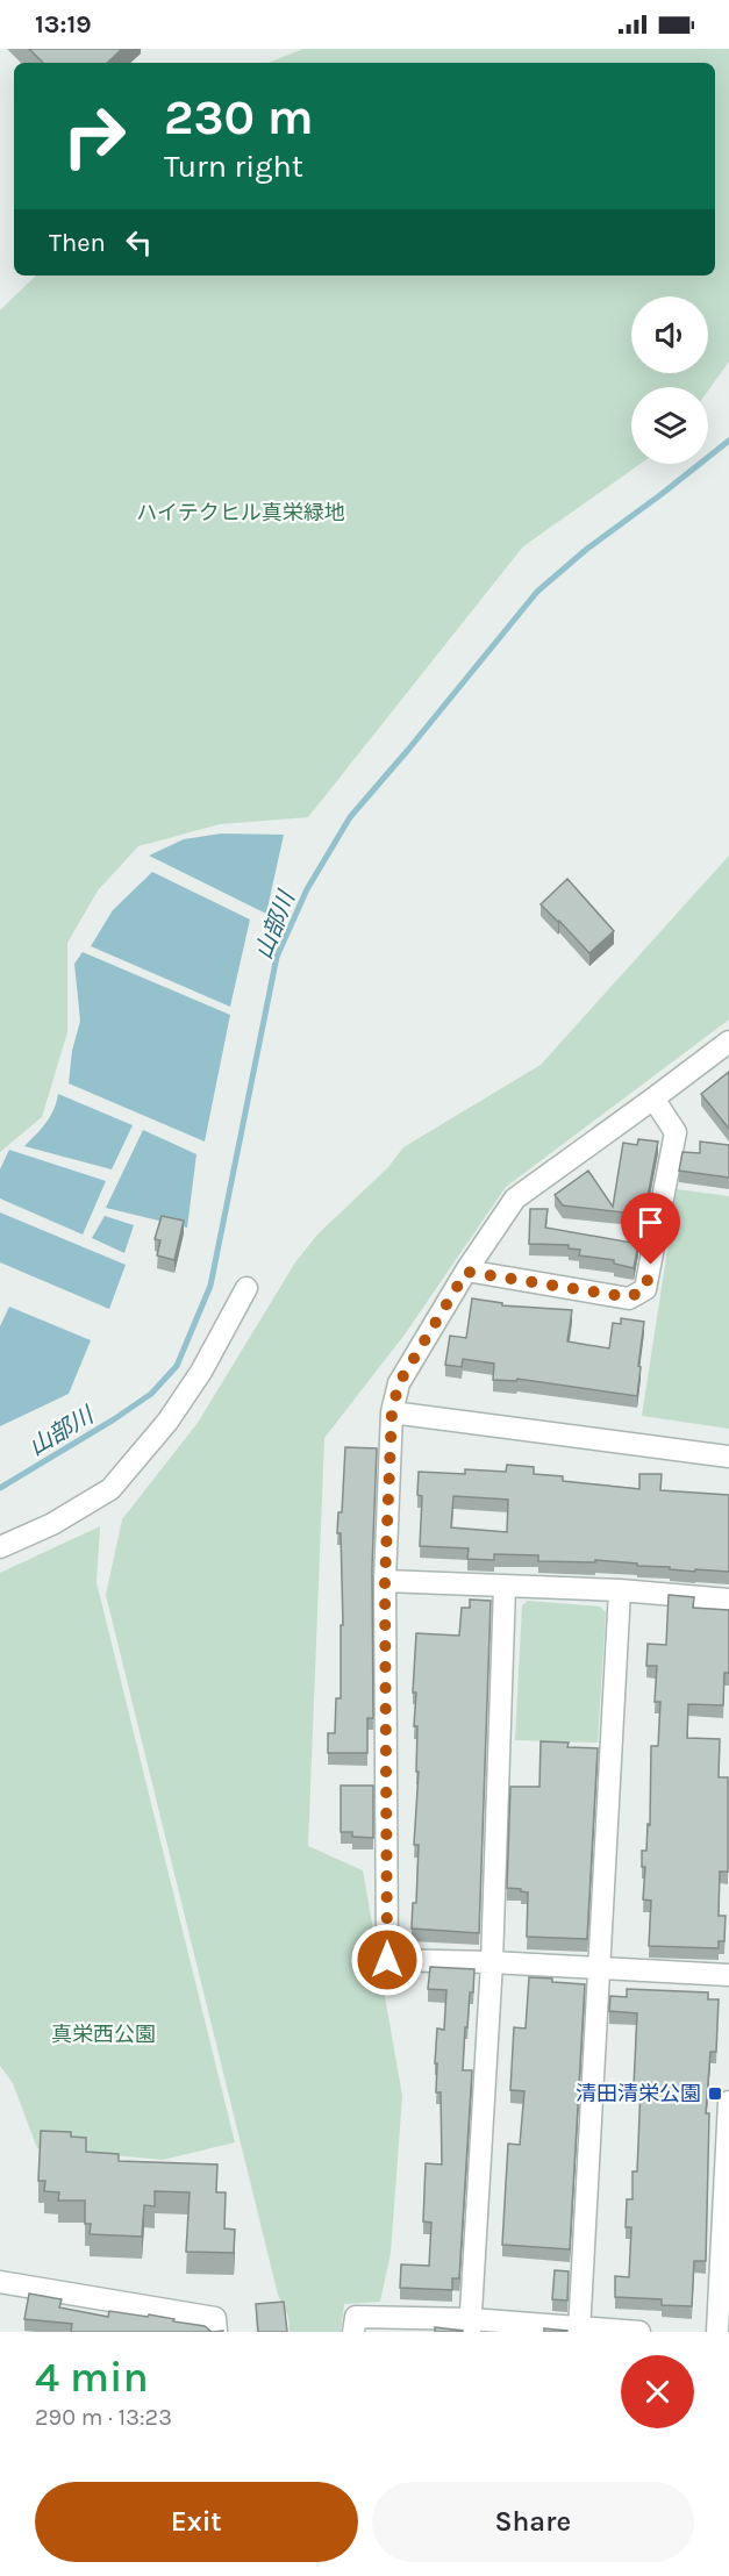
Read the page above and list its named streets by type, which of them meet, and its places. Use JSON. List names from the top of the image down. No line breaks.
{"water":["山部川"],"parks":["ハイテクヒル真栄緑地","真栄西公園"],"places":{"transit":["清田清栄公園"]},"page":{"status":"13:19","turn":["230 m","Turn right"],"then":"Then","heading":["4 min","290 m · 13:23"],"buttons":["Exit","Share"]}}
